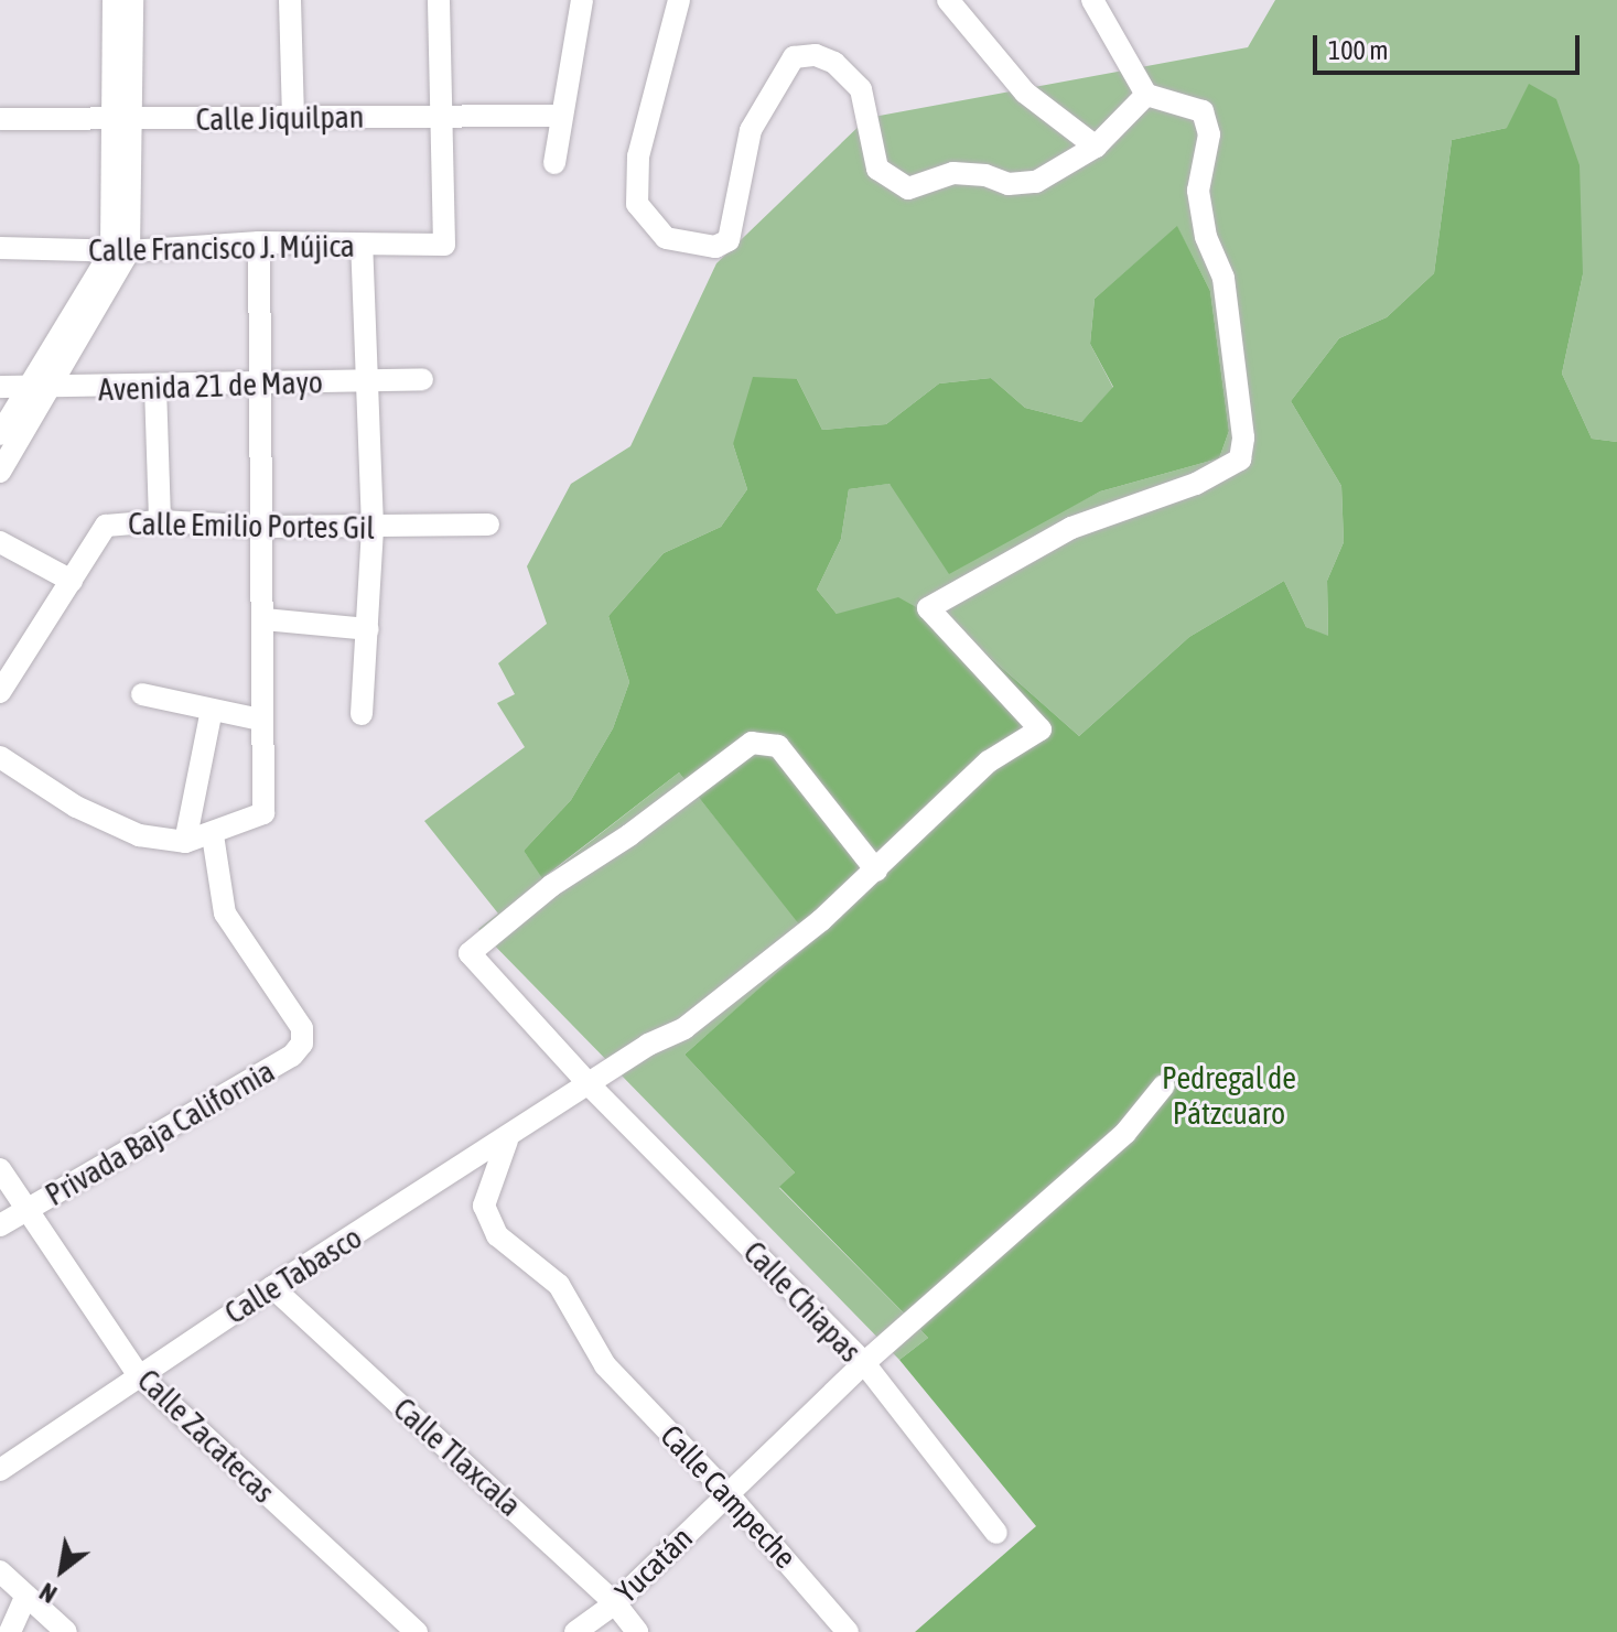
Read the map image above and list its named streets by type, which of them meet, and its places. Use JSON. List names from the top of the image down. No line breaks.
{"streets":{"street":["Calle Jiquilpan","Calle Francisco J. Mújica","Avenida 21 de Mayo","Calle Emilio Portes Gil","Privada Baja California","Calle Tabasco","Calle Chiapas","Calle Zacatecas","Calle Tlaxcala","Calle Campeche","Yucatán"]},"crossings":[["Calle Jiquilpan","Calle Francisco J. Mújica"],["Privada Baja California","Calle Zacatecas"],["Calle Tabasco","Calle Chiapas"],["Calle Tabasco","Calle Zacatecas"],["Calle Tabasco","Calle Tlaxcala"],["Calle Tabasco","Calle Campeche"],["Calle Chiapas","Yucatán"],["Calle Tlaxcala","Yucatán"],["Calle Campeche","Yucatán"]],"parks":["Pedregal de Pátzcuaro"],"scale_bar":"100 m","north":"bottom left"}
